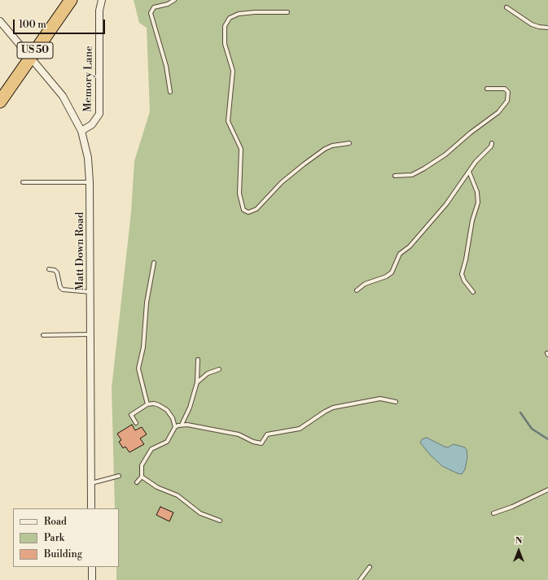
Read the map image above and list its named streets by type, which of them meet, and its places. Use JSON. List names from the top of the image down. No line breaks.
{"streets":{"highway":["US 50"],"street":["Memory Lane","Matt Down Road"]},"crossings":[["US 50","Matt Down Road"],["Memory Lane","Matt Down Road"]],"legend":["Road","Park","Building"],"scale_bar":"100 m","north":"top"}
